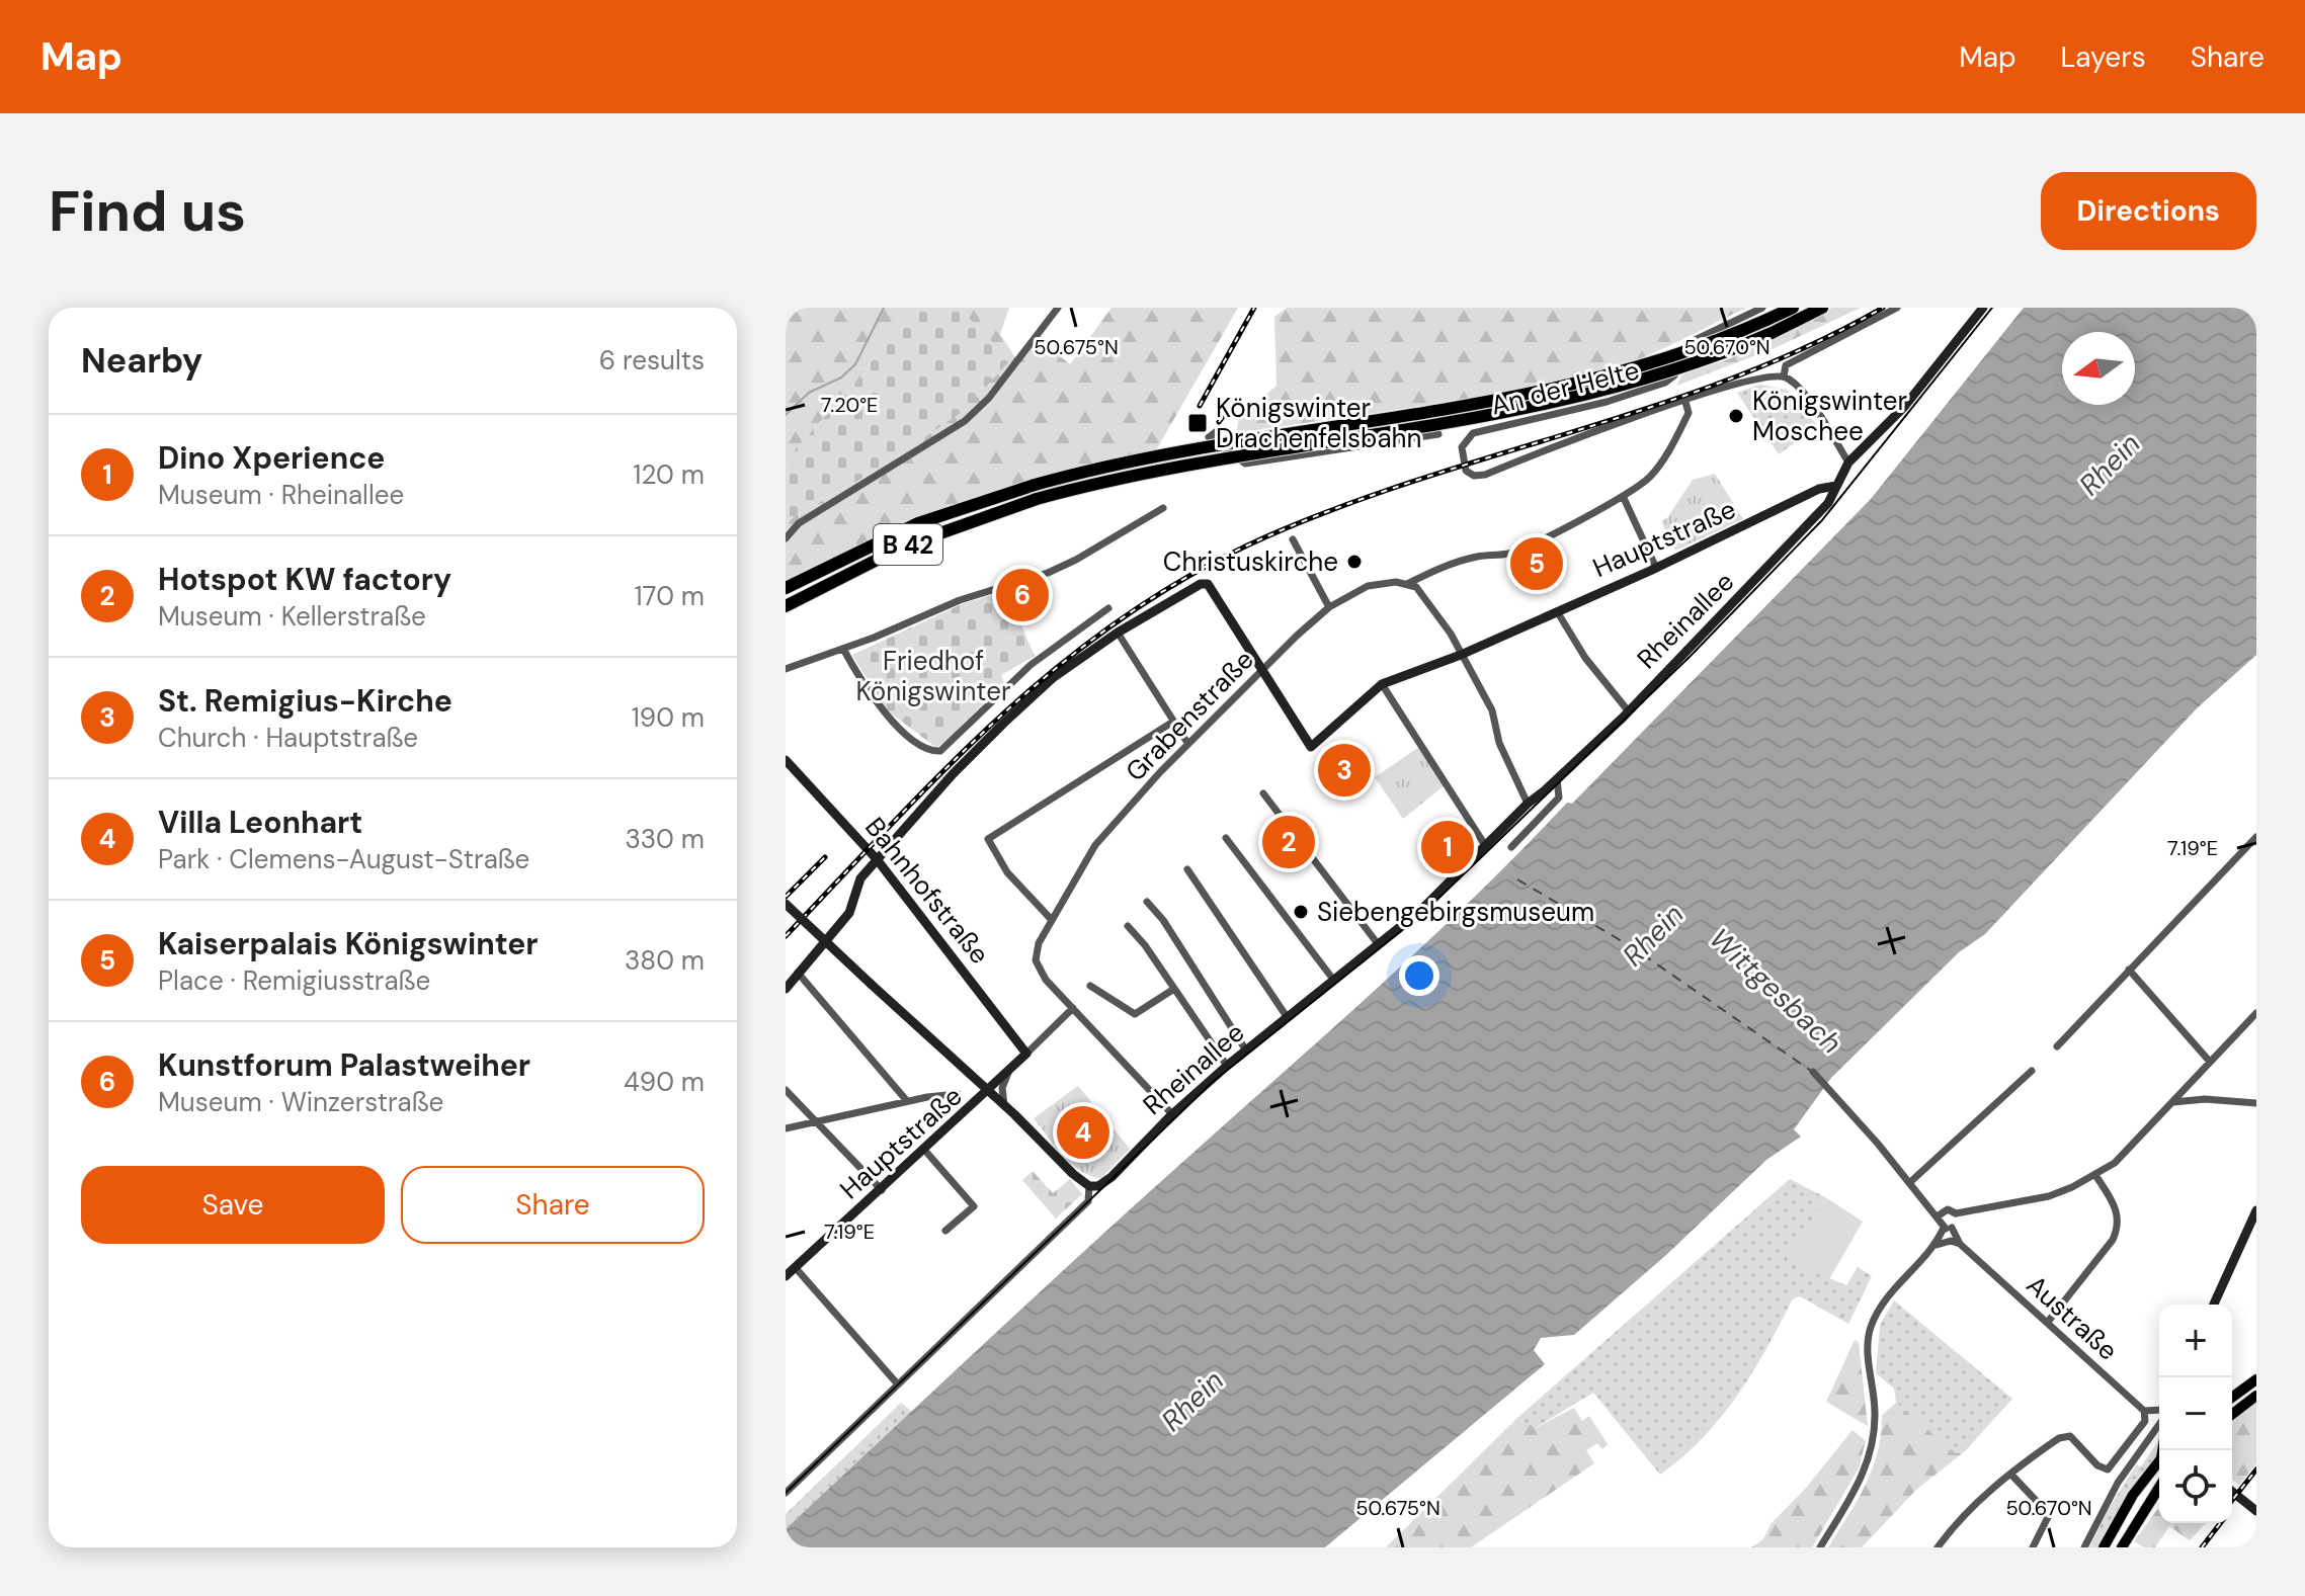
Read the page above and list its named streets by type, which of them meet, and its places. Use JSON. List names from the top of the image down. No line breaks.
{"streets":{"highway":["B 42"],"street":["An der Helte","Hauptstraße","Rheinallee","Grabenstraße","Bahnhofstraße","Austraße"]},"crossings":[["An der Helte","B 42"],["Hauptstraße","Rheinallee"],["Hauptstraße","Grabenstraße"],["Hauptstraße","Bahnhofstraße"]],"water":["Rhein","Wittgesbach"],"parks":["Friedhof Königswinter"],"places":{"other":["Königswinter Moschee","Christuskirche","Siebengebirgsmuseum"],"transit":["Königswinter Drachenfelsbahn"]},"north":"left","page":{"header":"Map","nav":["Map","Layers","Share"],"buttons":["Directions",["Save","Share"]],"title":"Find us","heading":["Nearby","6 results"],"list":[{"mark":"1","name":"Dino Xperience","note":"Museum · Rheinallee","value":"120 m"},{"mark":"2","name":"Hotspot KW factory","note":"Museum · Kellerstraße","value":"170 m"},{"mark":"3","name":"St. Remigius-Kirche","note":"Church · Hauptstraße","value":"190 m"},{"mark":"4","name":"Villa Leonhart","note":"Park · Clemens-August-Straße","value":"330 m"},{"mark":"5","name":"Kaiserpalais Königswinter","note":"Place · Remigiusstraße","value":"380 m"},{"mark":"6","name":"Kunstforum Palastweiher","note":"Museum · Winzerstraße","value":"490 m"}],"pins":["5","6","3","2","1","4"],"map_buttons":["+","−"]},"coordinates":["50.675°N","50.670°N","7.20°E","7.19°E"]}
